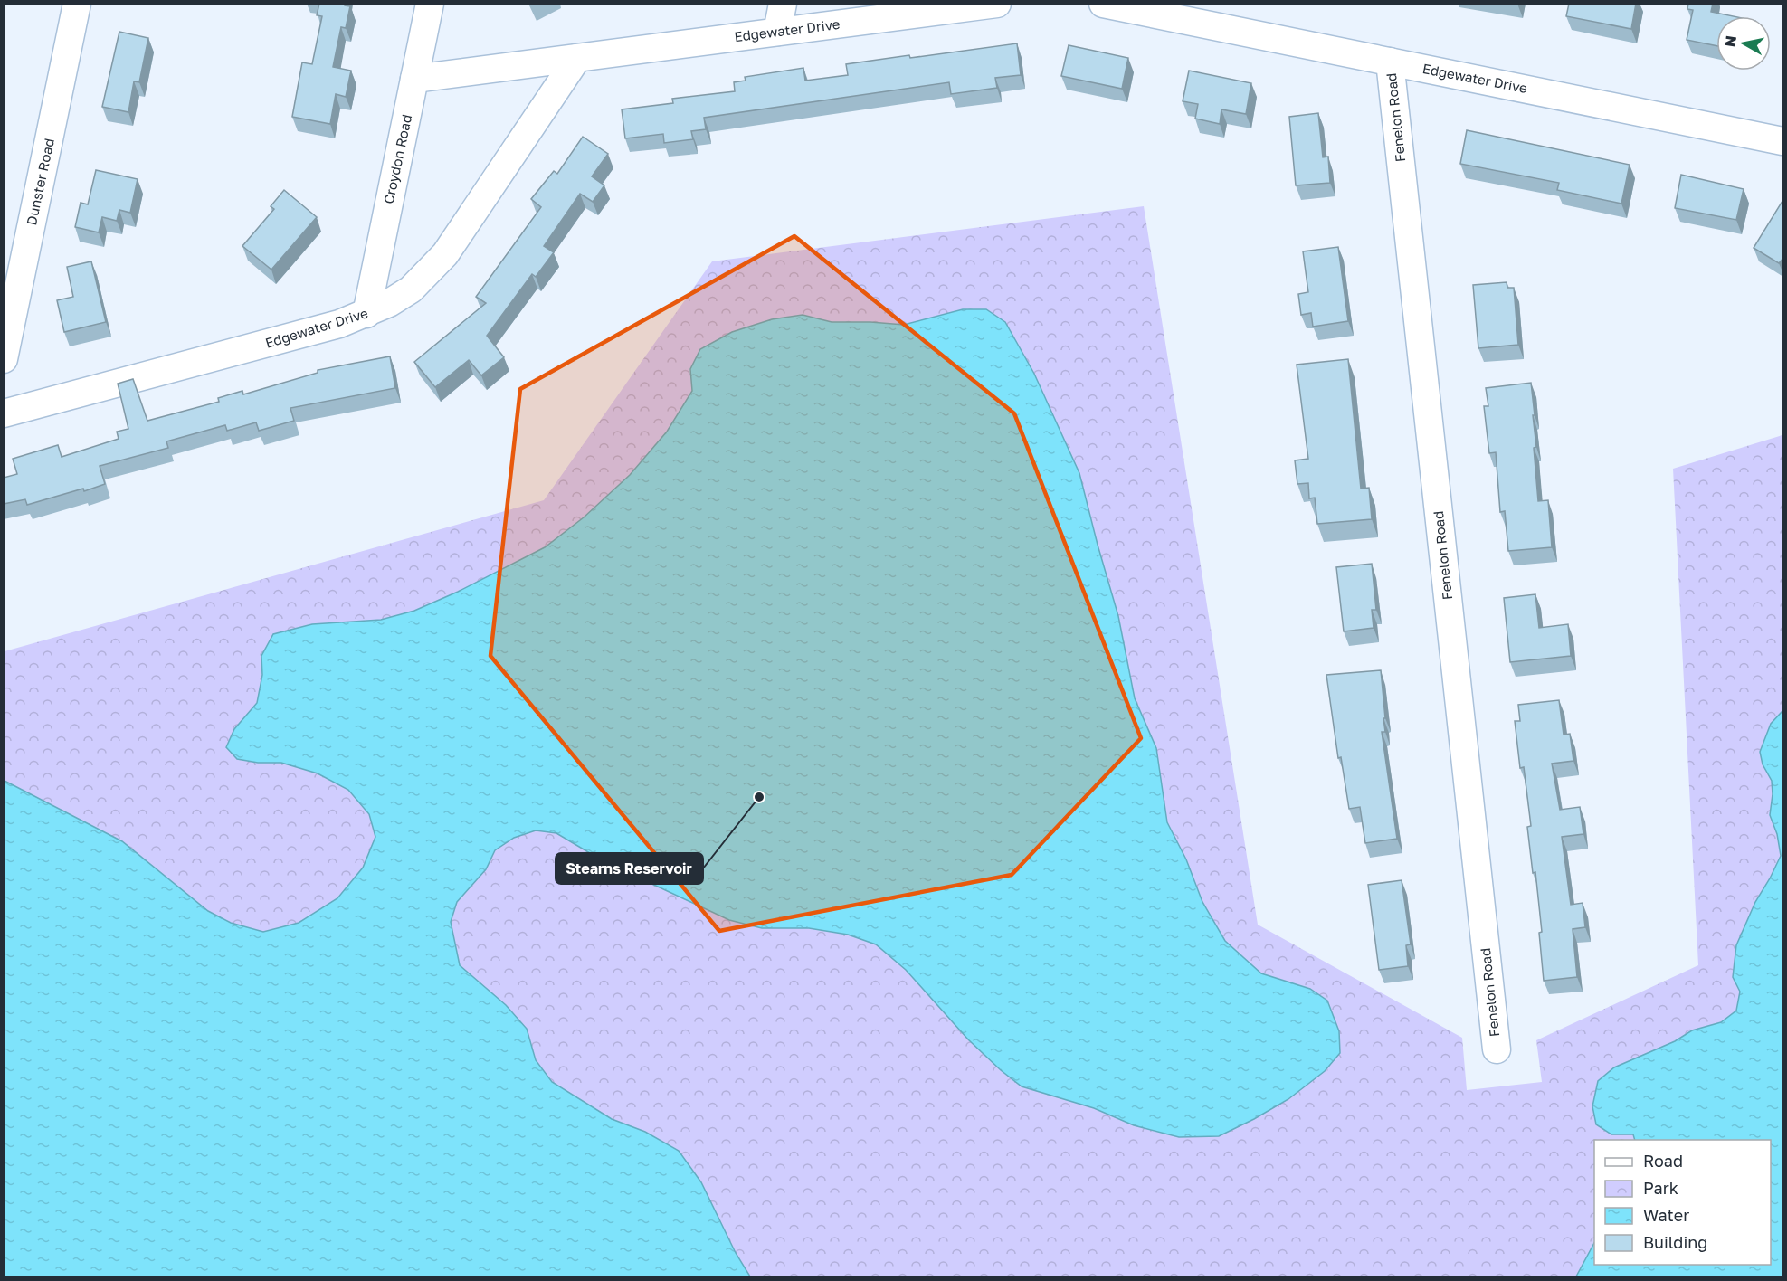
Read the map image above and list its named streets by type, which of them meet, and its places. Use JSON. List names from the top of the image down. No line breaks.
{"streets":{"street":["Edgewater Drive","Fenelon Road","Croydon Road","Dunster Road"]},"crossings":[["Edgewater Drive","Fenelon Road"],["Edgewater Drive","Croydon Road"]],"places":["Stearns Reservoir"],"legend":["Road","Park","Water","Building"],"north":"left"}
